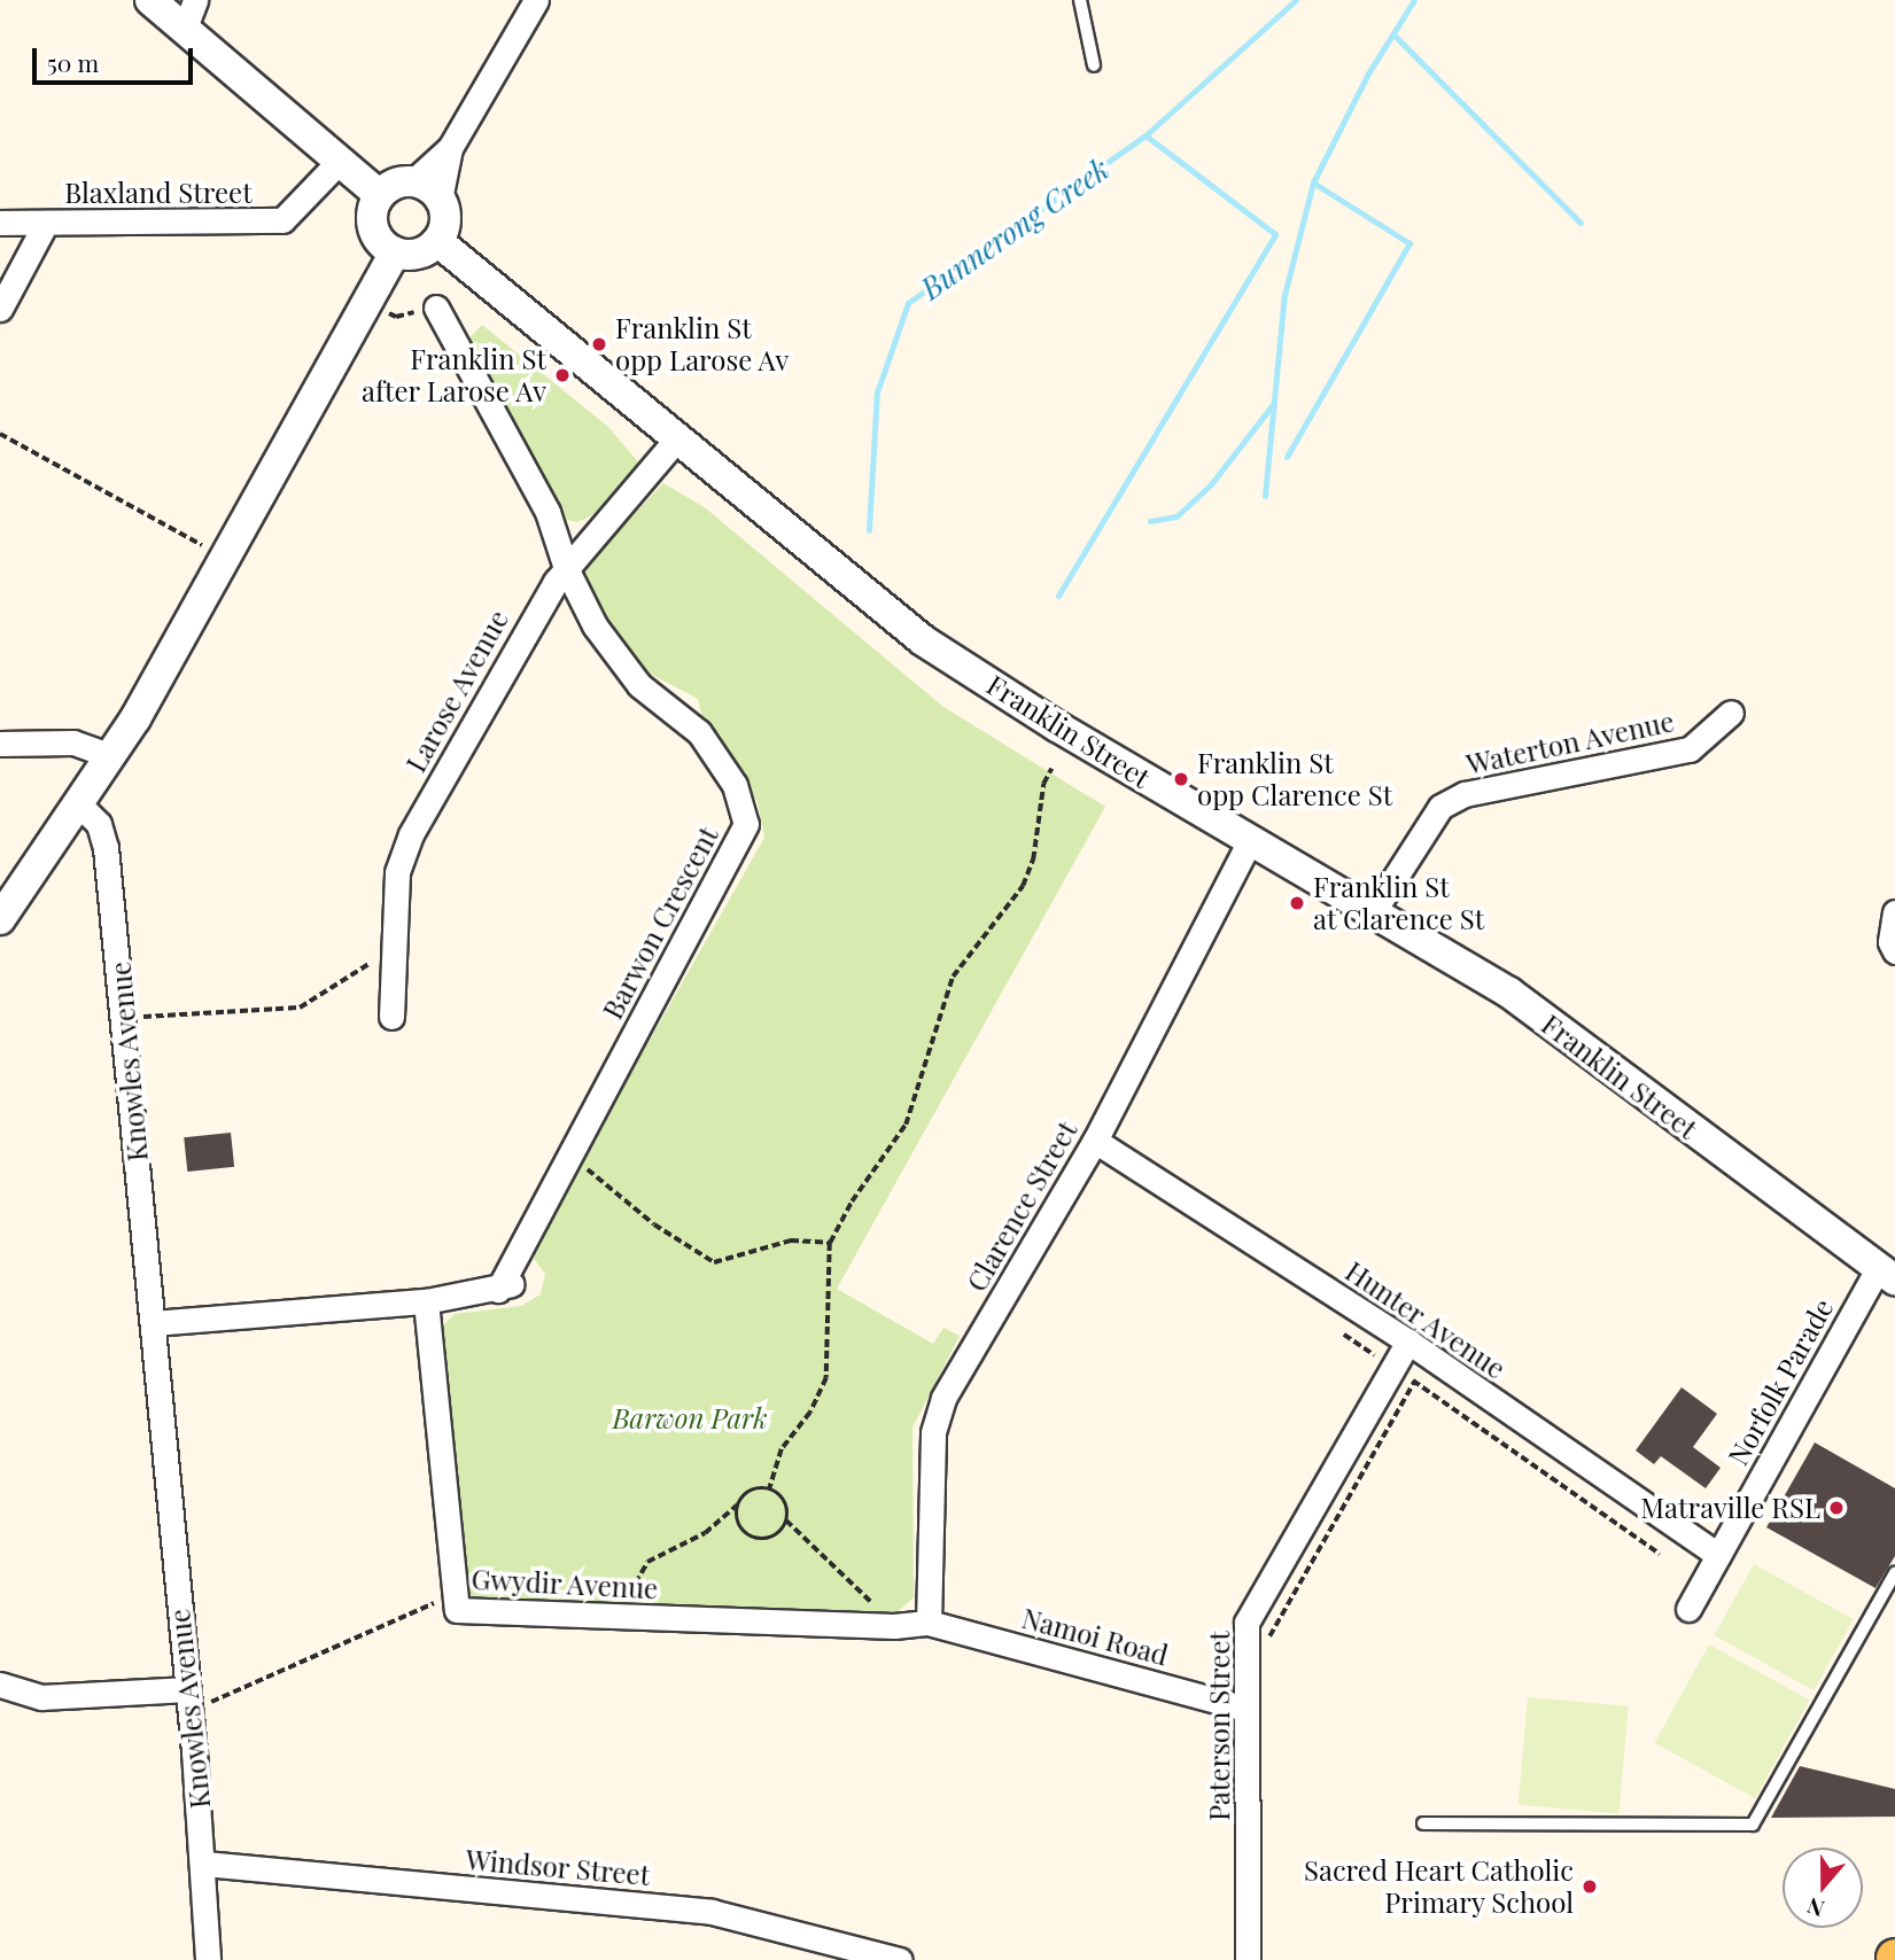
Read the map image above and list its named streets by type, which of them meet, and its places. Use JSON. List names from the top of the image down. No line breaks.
{"streets":{"street":["Blaxland Street","Larose Avenue","Franklin Street","Waterton Avenue","Barwon Crescent","Knowles Avenue","Clarence Street","Hunter Avenue","Norfolk Parade","Gwydir Avenue","Namoi Road","Paterson Street","Windsor Street"]},"crossings":[["Larose Avenue","Franklin Street"],["Larose Avenue","Barwon Crescent"],["Franklin Street","Waterton Avenue"],["Franklin Street","Clarence Street"],["Franklin Street","Norfolk Parade"],["Barwon Crescent","Knowles Avenue"],["Barwon Crescent","Gwydir Avenue"],["Knowles Avenue","Windsor Street"],["Clarence Street","Hunter Avenue"],["Clarence Street","Gwydir Avenue"],["Clarence Street","Namoi Road"],["Hunter Avenue","Norfolk Parade"],["Hunter Avenue","Paterson Street"],["Gwydir Avenue","Namoi Road"],["Namoi Road","Paterson Street"]],"water":["Bunnerong Creek"],"parks":["Barwon Park"],"places":["Franklin St opp Larose Av","Franklin St after Larose Av","Franklin St opp Clarence St","Franklin St at Clarence St","Matraville RSL","Sacred Heart Catholic Primary School"],"scale_bar":"50 m","north":"bottom"}
